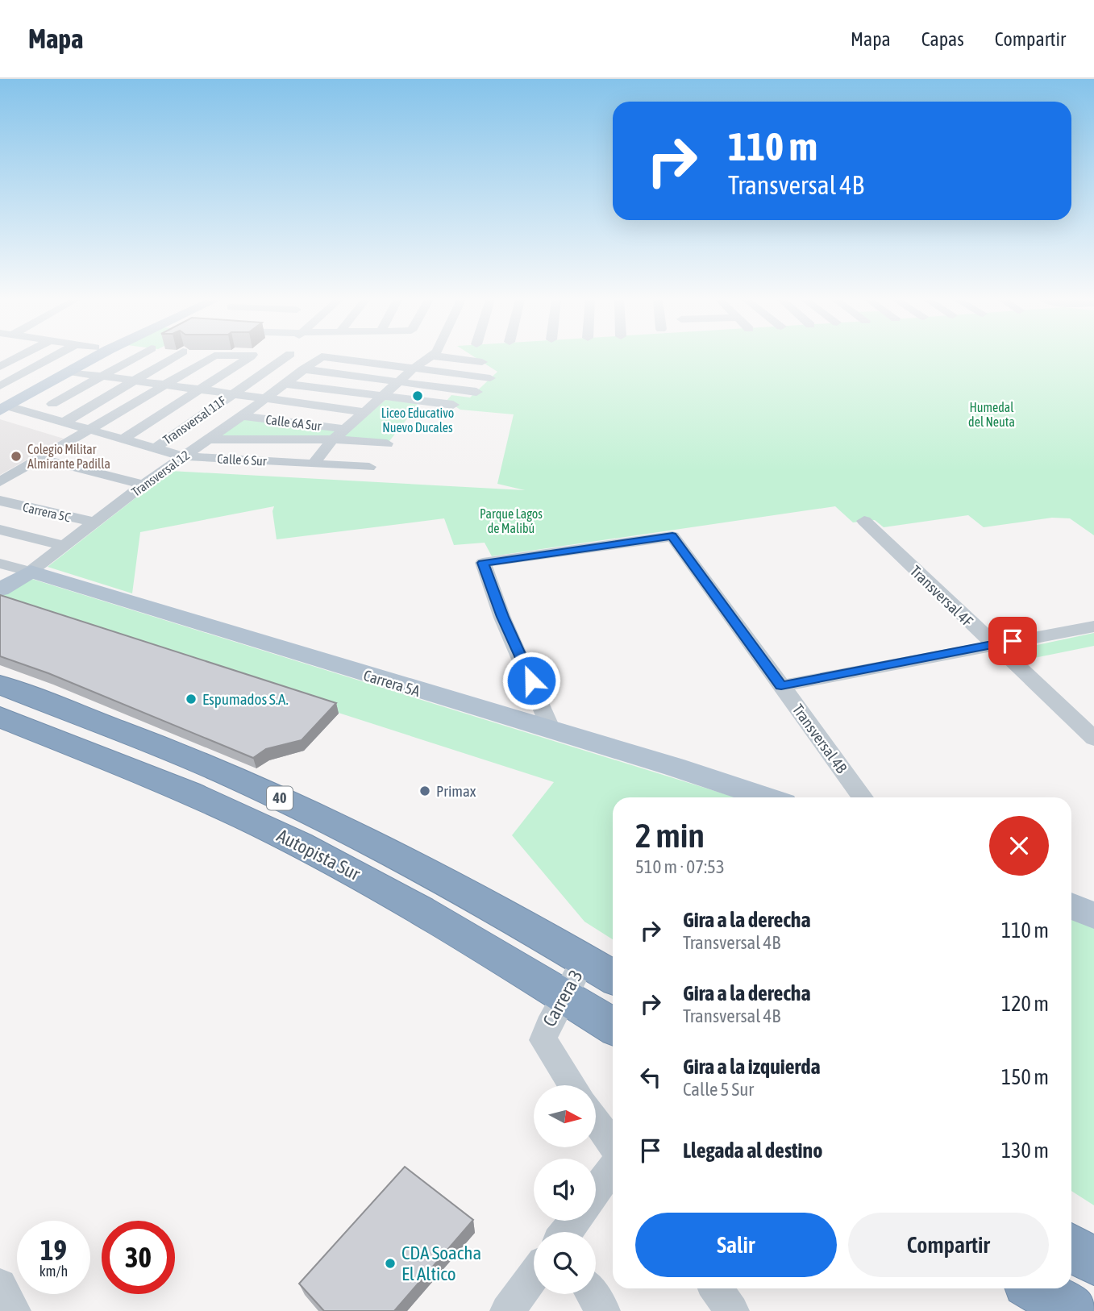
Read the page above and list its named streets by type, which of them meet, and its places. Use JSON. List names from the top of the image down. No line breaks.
{"streets":{"highway":["40","Autopista Sur"],"main road":["Transversal 12","Carrera 5A"],"street":["Transversal 11F","Calle 6A Sur","Calle 6 Sur","Carrera 5C","Transversal 4F","Transversal 4B","Carrera 3"]},"crossings":[["Transversal 11F","Calle 6 Sur"],["Calle 6A Sur","Transversal 12"],["Calle 6 Sur","Transversal 12"],["Transversal 12","Carrera 5C"],["Transversal 12","Carrera 5A"],["Carrera 5A","Transversal 4B"],["Autopista Sur","Carrera 3"]],"parks":["Humedal del Neuta","Parque Lagos de Malibú"],"places":["Liceo Educativo Nuevo Ducales","Colegio Militar Almirante Padilla","Espumados S.A.","Primax","CDA Soacha El Altico"],"north":"right","page":{"header":"Mapa","nav":["Mapa","Capas","Compartir"],"turn":["110 m","Transversal 4B"],"heading":["2 min","510 m · 07:53"],"list":[{"name":"Gira a la derecha","note":"Transversal 4B","value":"110 m"},{"name":"Gira a la derecha","note":"Transversal 4B","value":"120 m"},{"name":"Gira a la izquierda","note":"Calle 5 Sur","value":"150 m"},{"name":"Llegada al destino","value":"130 m"}],"buttons":["Salir","Compartir"],"speed":"19 km/h","limit":"30"}}
